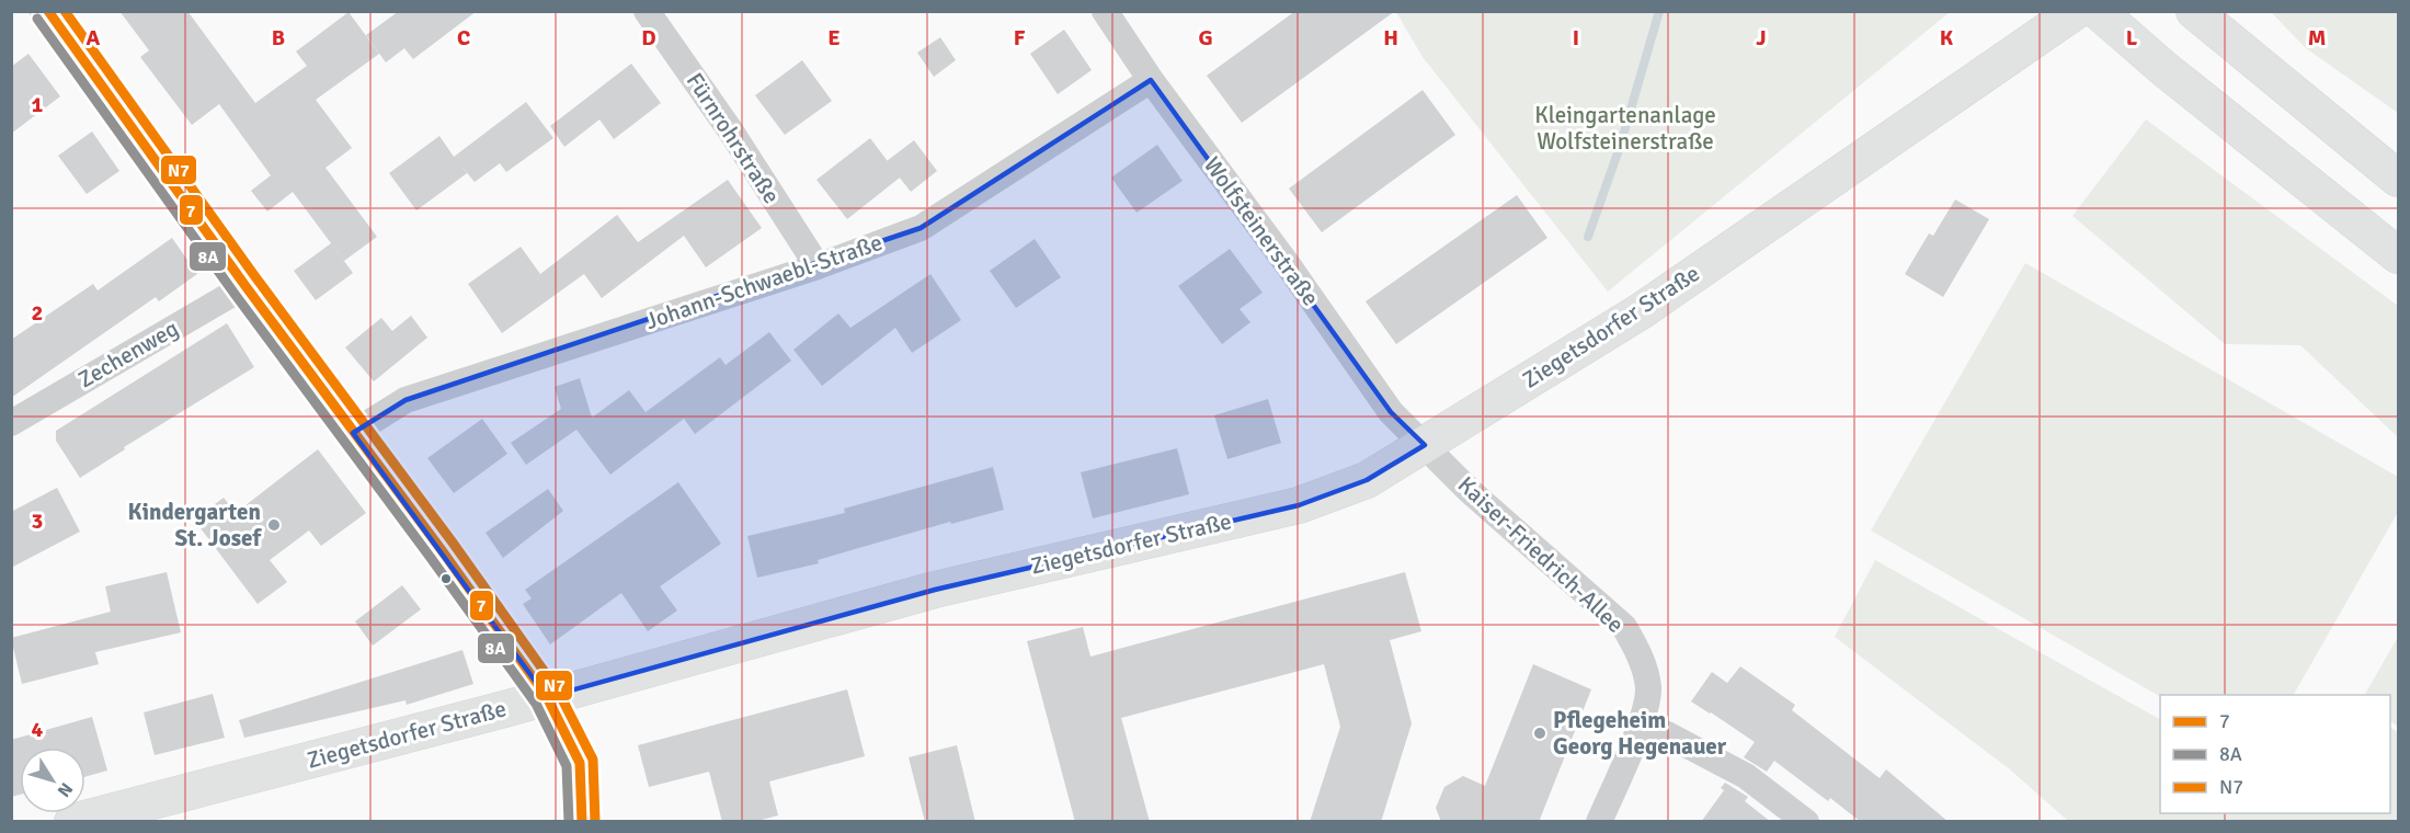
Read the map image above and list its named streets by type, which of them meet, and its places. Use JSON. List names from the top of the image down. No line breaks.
{"streets":{"main road":["Ziegetsdorfer Straße"],"street":["Fürnrohrstraße","Wolfsteinerstraße","Johann-Schwaebl-Straße","Zechenweg","Kaiser-Friedrich-Allee"]},"crossings":[["Fürnrohrstraße","Johann-Schwaebl-Straße"],["Wolfsteinerstraße","Johann-Schwaebl-Straße"],["Wolfsteinerstraße","Ziegetsdorfer Straße"],["Wolfsteinerstraße","Kaiser-Friedrich-Allee"],["Ziegetsdorfer Straße","Kaiser-Friedrich-Allee"]],"parks":["Kleingartenanlage Wolfsteinerstraße"],"places":["Kindergarten St. Josef","Pflegeheim Georg Hegenauer"],"lines":["transit line 7","transit line N7","transit line 8A"],"legend":["7","8A","N7"],"north":"bottom right","grid":{"columns":["A","B","C","D","E","F","G","H","I","J","K","L","M"],"rows":["1","2","3","4"]}}
